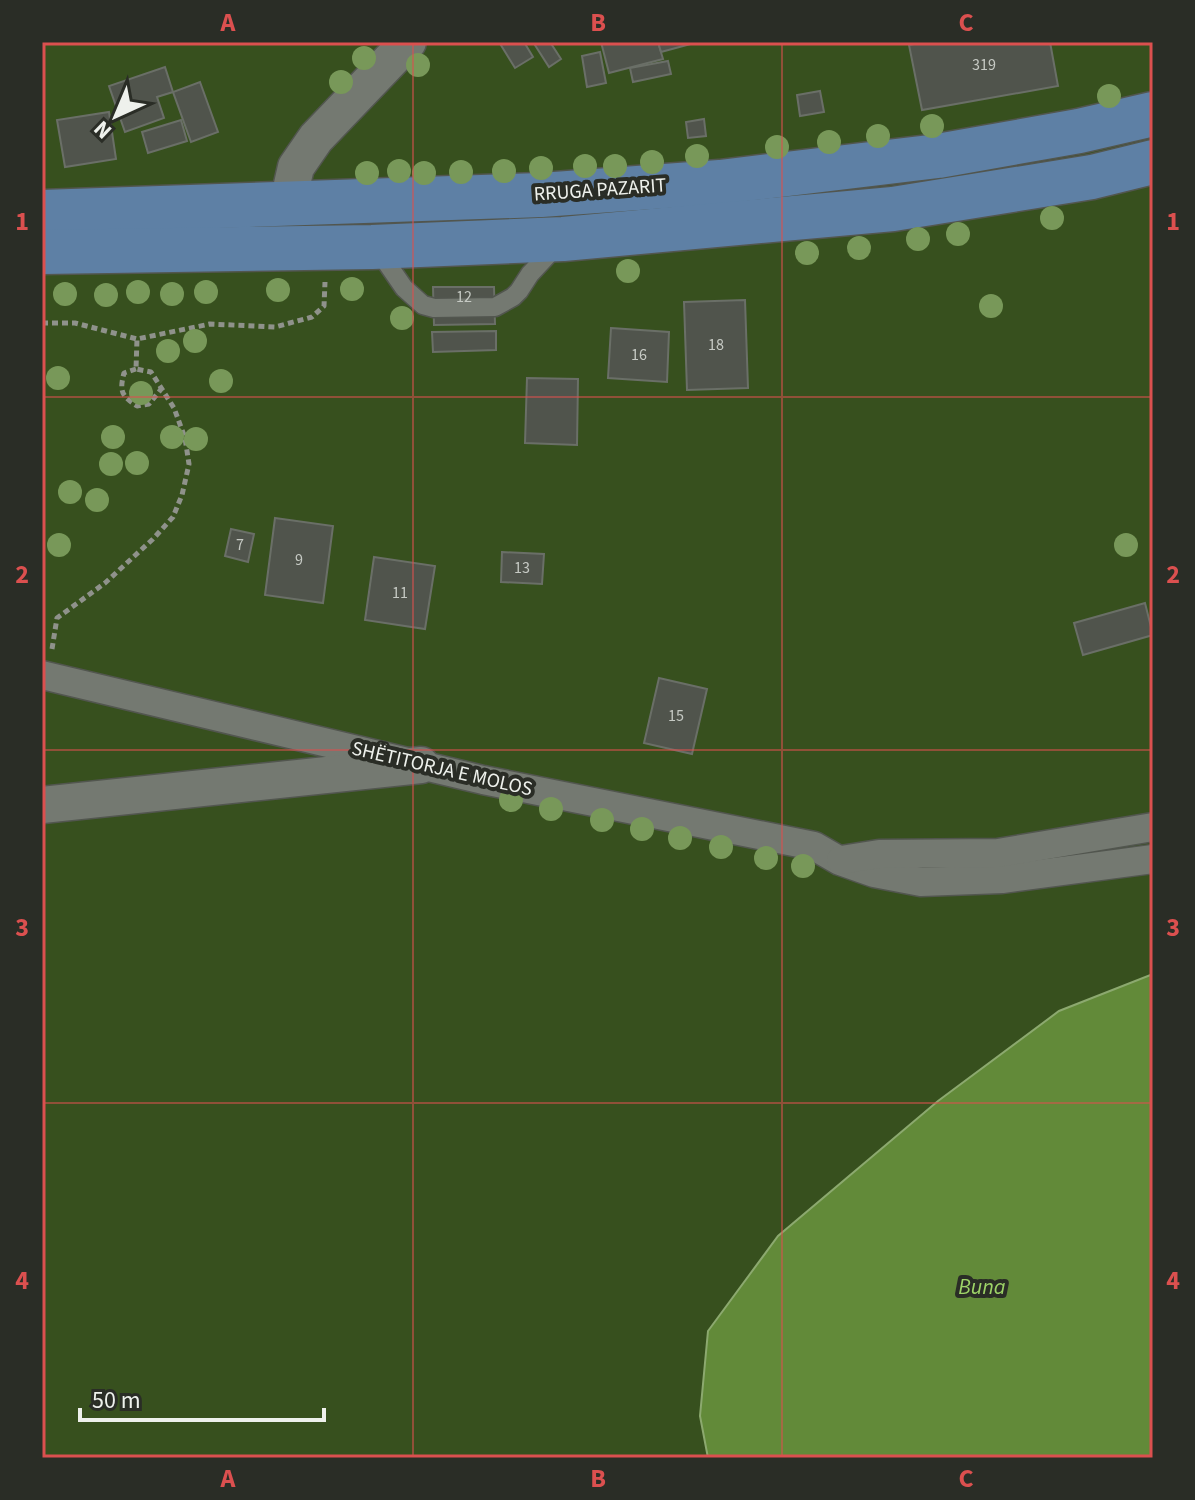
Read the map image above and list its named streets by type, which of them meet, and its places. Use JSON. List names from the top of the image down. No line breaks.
{"streets":{"main road":["RRUGA PAZARIT"],"street":["SHËTITORJA E MOLOS"]},"water":["Buna"],"house_numbers":["319","12","18","16","7","9","13","11","15"],"scale_bar":"50 m","north":"bottom left","grid":{"columns":["A","B","C"],"rows":["1","2","3","4"]}}
